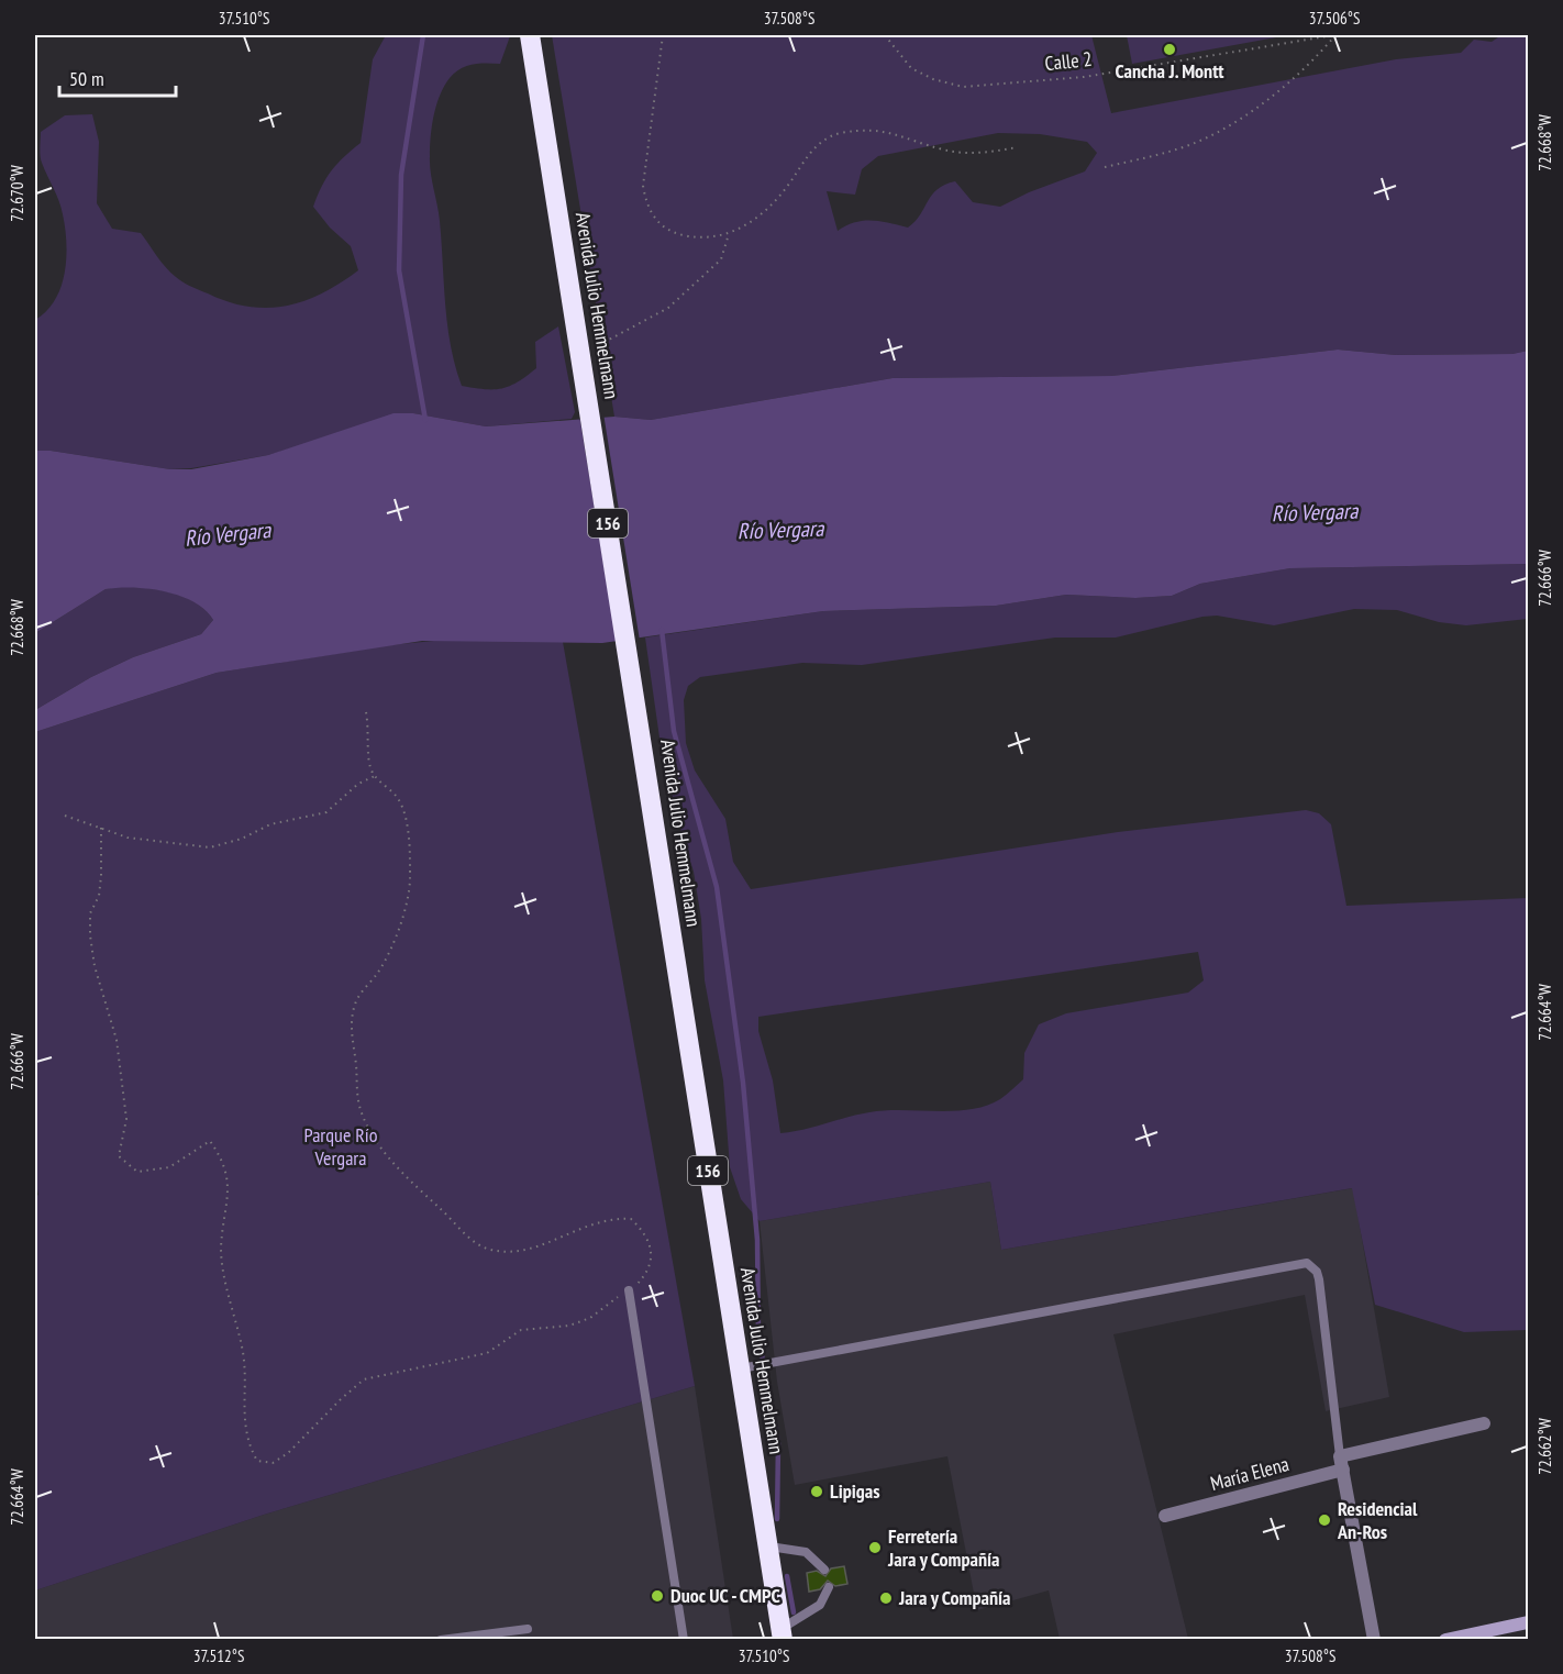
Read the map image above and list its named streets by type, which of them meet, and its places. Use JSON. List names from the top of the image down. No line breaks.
{"streets":{"highway":["Avenida Julio Hemmelmann","156"],"street":["María Elena"],"path":["Calle 2"]},"water":["Río Vergara"],"parks":["Parque Río Vergara"],"places":["Cancha J. Montt","Lipigas","Residencial An-Ros","Ferretería Jara y Compañía","Duoc UC - CMPC","Jara y Compañía"],"scale_bar":"50 m","coordinates":["37.510°S","37.508°S","37.506°S","72.668°W","72.670°W","72.666°W","72.664°W","72.662°W","37.512°S"]}
